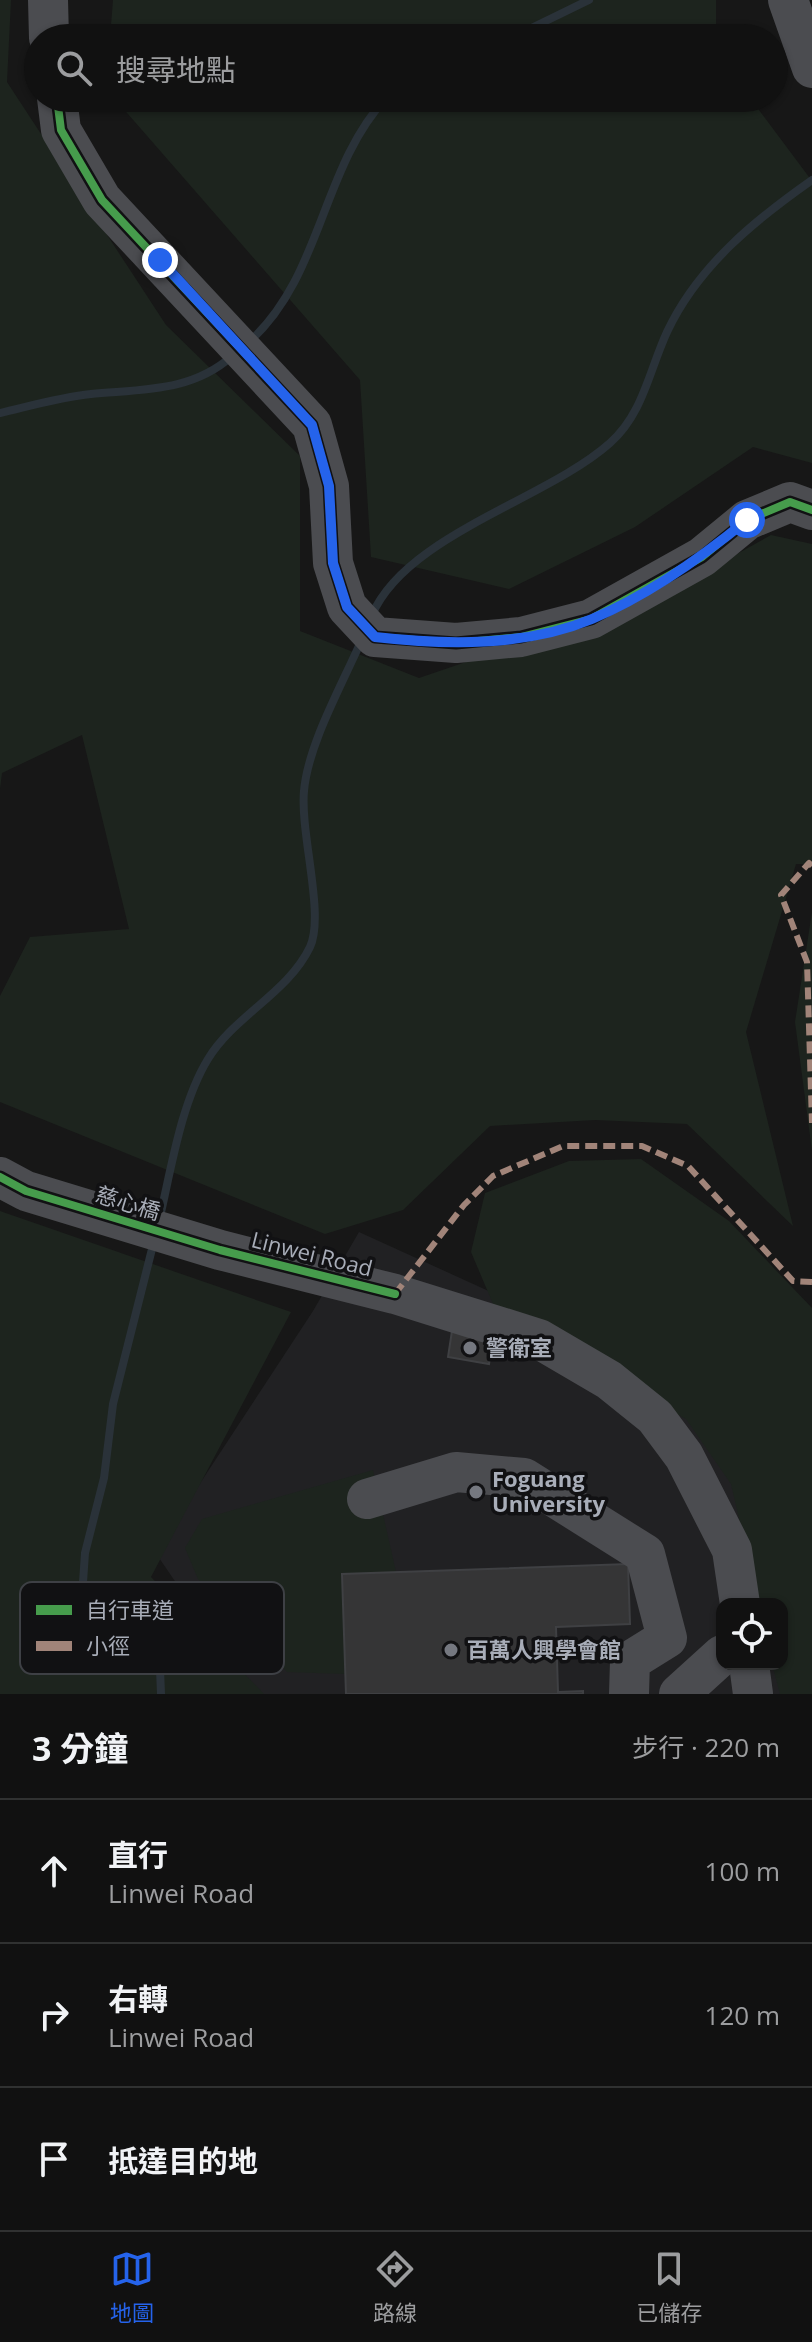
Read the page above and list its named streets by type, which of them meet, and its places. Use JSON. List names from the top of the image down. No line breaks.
{"streets":{"street":["慈心橋","Linwei Road"]},"crossings":[["慈心橋","Linwei Road"]],"places":["警衛室","Foguang University","百萬人興學會館"],"legend":["自行車道","小徑"],"page":{"search":"搜尋地點","heading":["3 分鐘","步行 · 220 m"],"list":[["直行","Linwei Road","100 m"],["右轉","Linwei Road","120 m"],"抵達目的地"],"nav":["地圖","路線","已儲存"]}}
